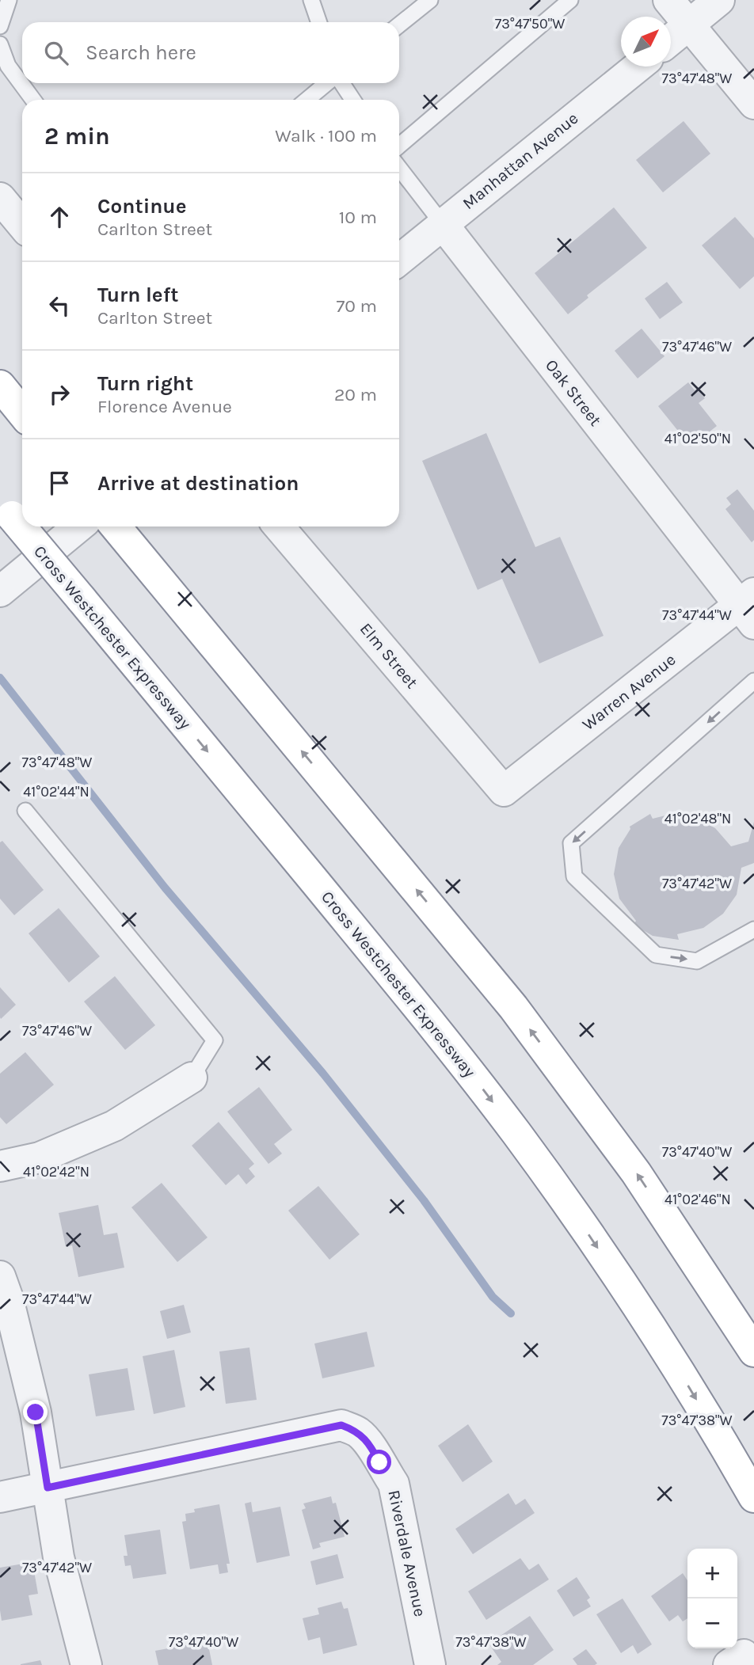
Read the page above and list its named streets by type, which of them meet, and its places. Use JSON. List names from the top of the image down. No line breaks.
{"streets":{"highway":["Cross Westchester Expressway"],"street":["Manhattan Avenue","Oak Street","Elm Street","Warren Avenue","Riverdale Avenue"]},"crossings":[["Manhattan Avenue","Oak Street"],["Oak Street","Warren Avenue"],["Elm Street","Warren Avenue"]],"north":"top right","page":{"search":"Search here","heading":["2 min","Walk · 100 m"],"list":[["Continue","Carlton Street","10 m"],["Turn left","Carlton Street","70 m"],["Turn right","Florence Avenue","20 m"],"Arrive at destination"],"map_buttons":["+","−"]},"coordinates":["73°47'50\"W","73°47'48\"W","73°47'46\"W","41°02'50\"N","73°47'44\"W","41°02'44\"N","41°02'48\"N","73°47'42\"W","73°47'40\"W","41°02'42\"N","41°02'46\"N","73°47'38\"W"]}
